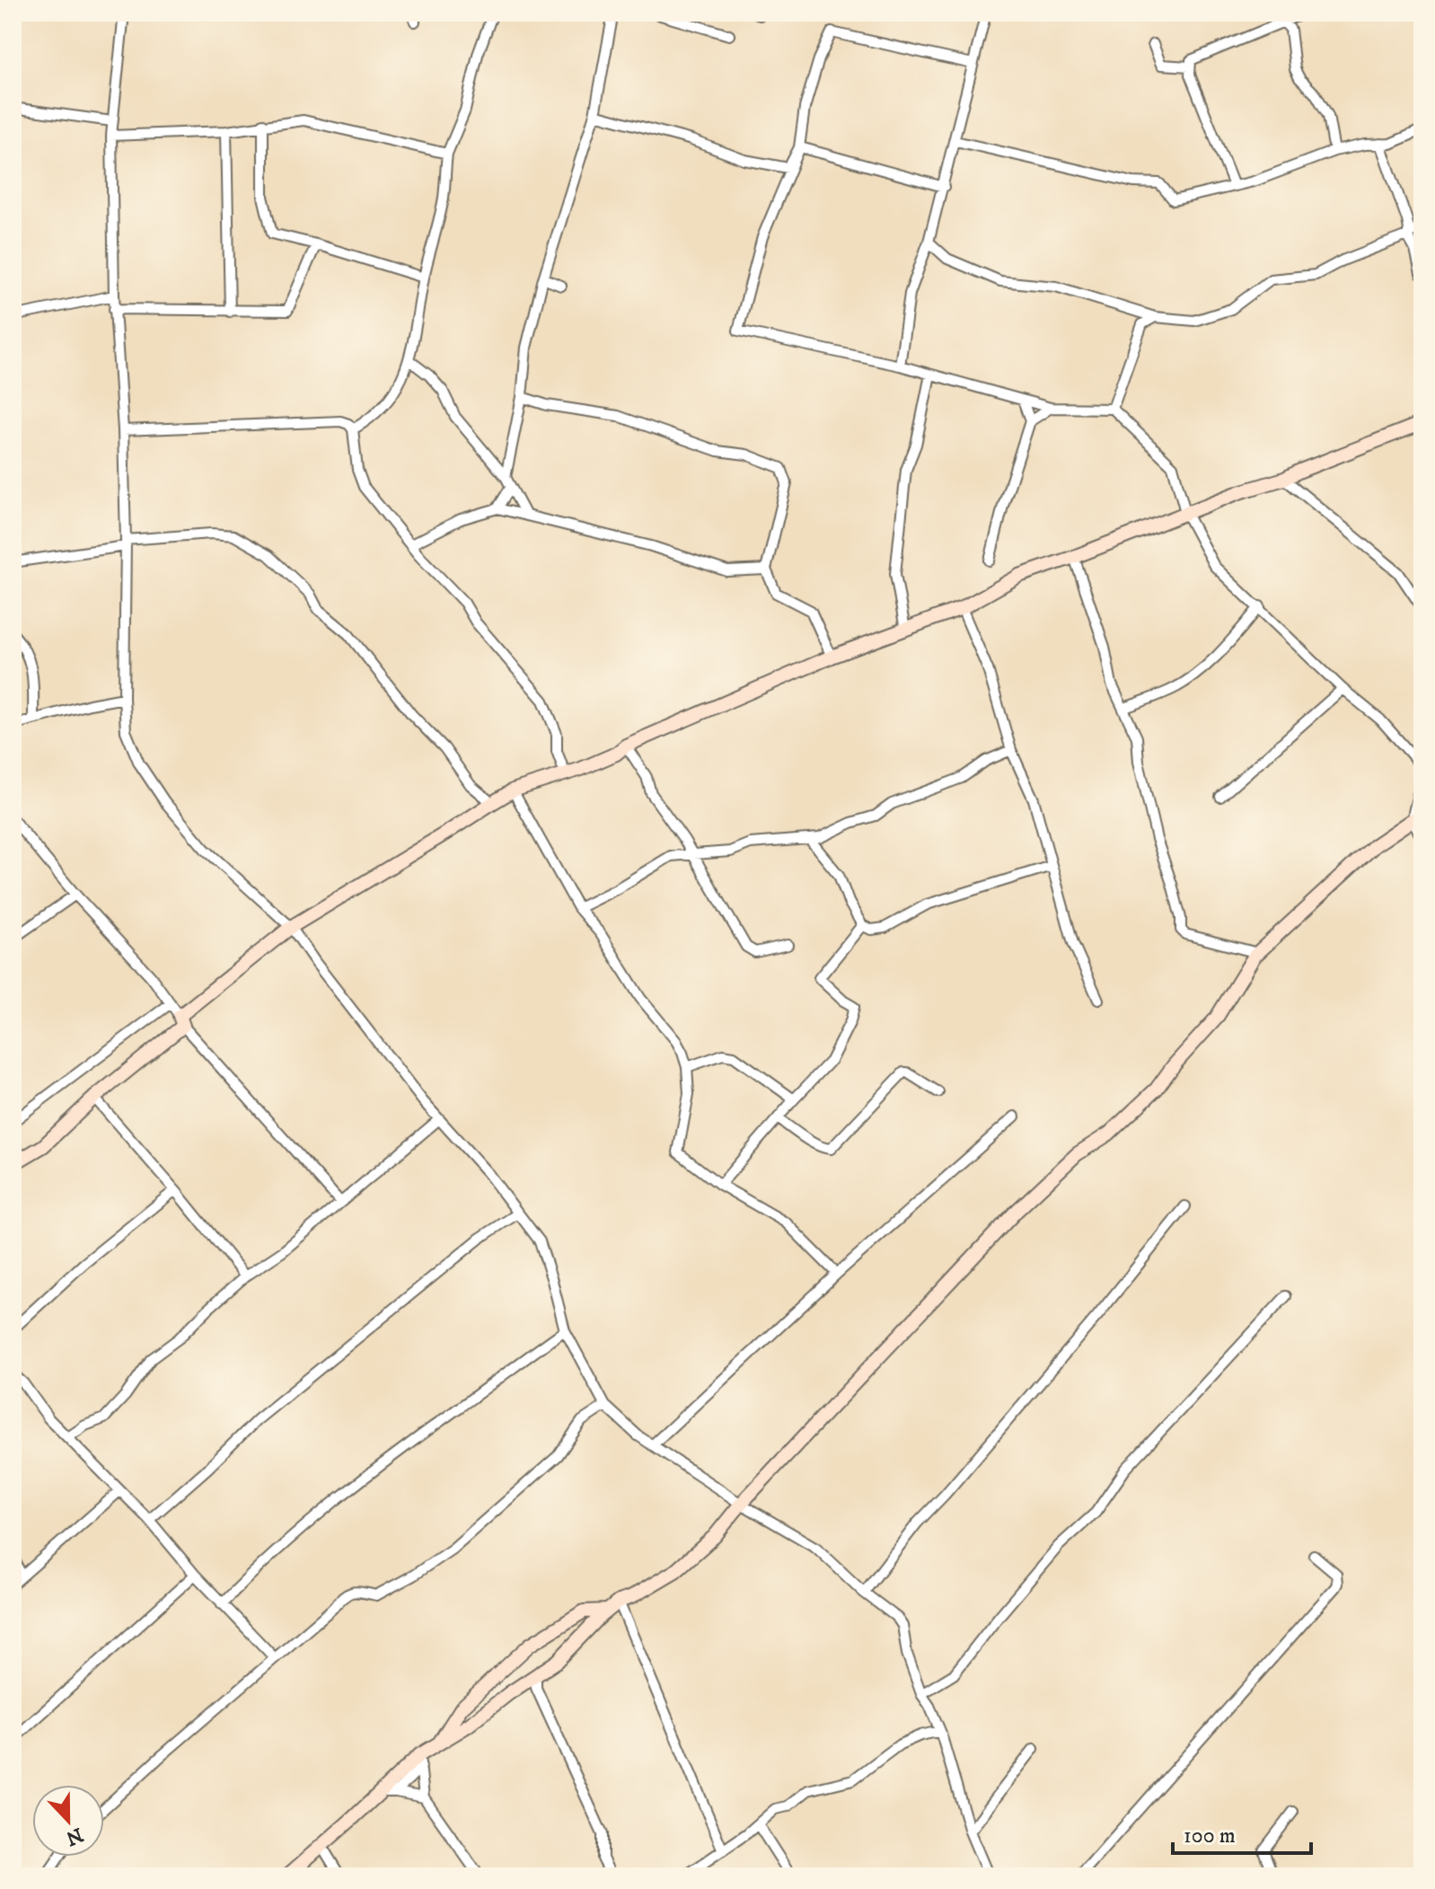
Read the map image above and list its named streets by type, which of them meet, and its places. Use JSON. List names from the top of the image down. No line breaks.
{"scale_bar":"100 m","north":"bottom"}
